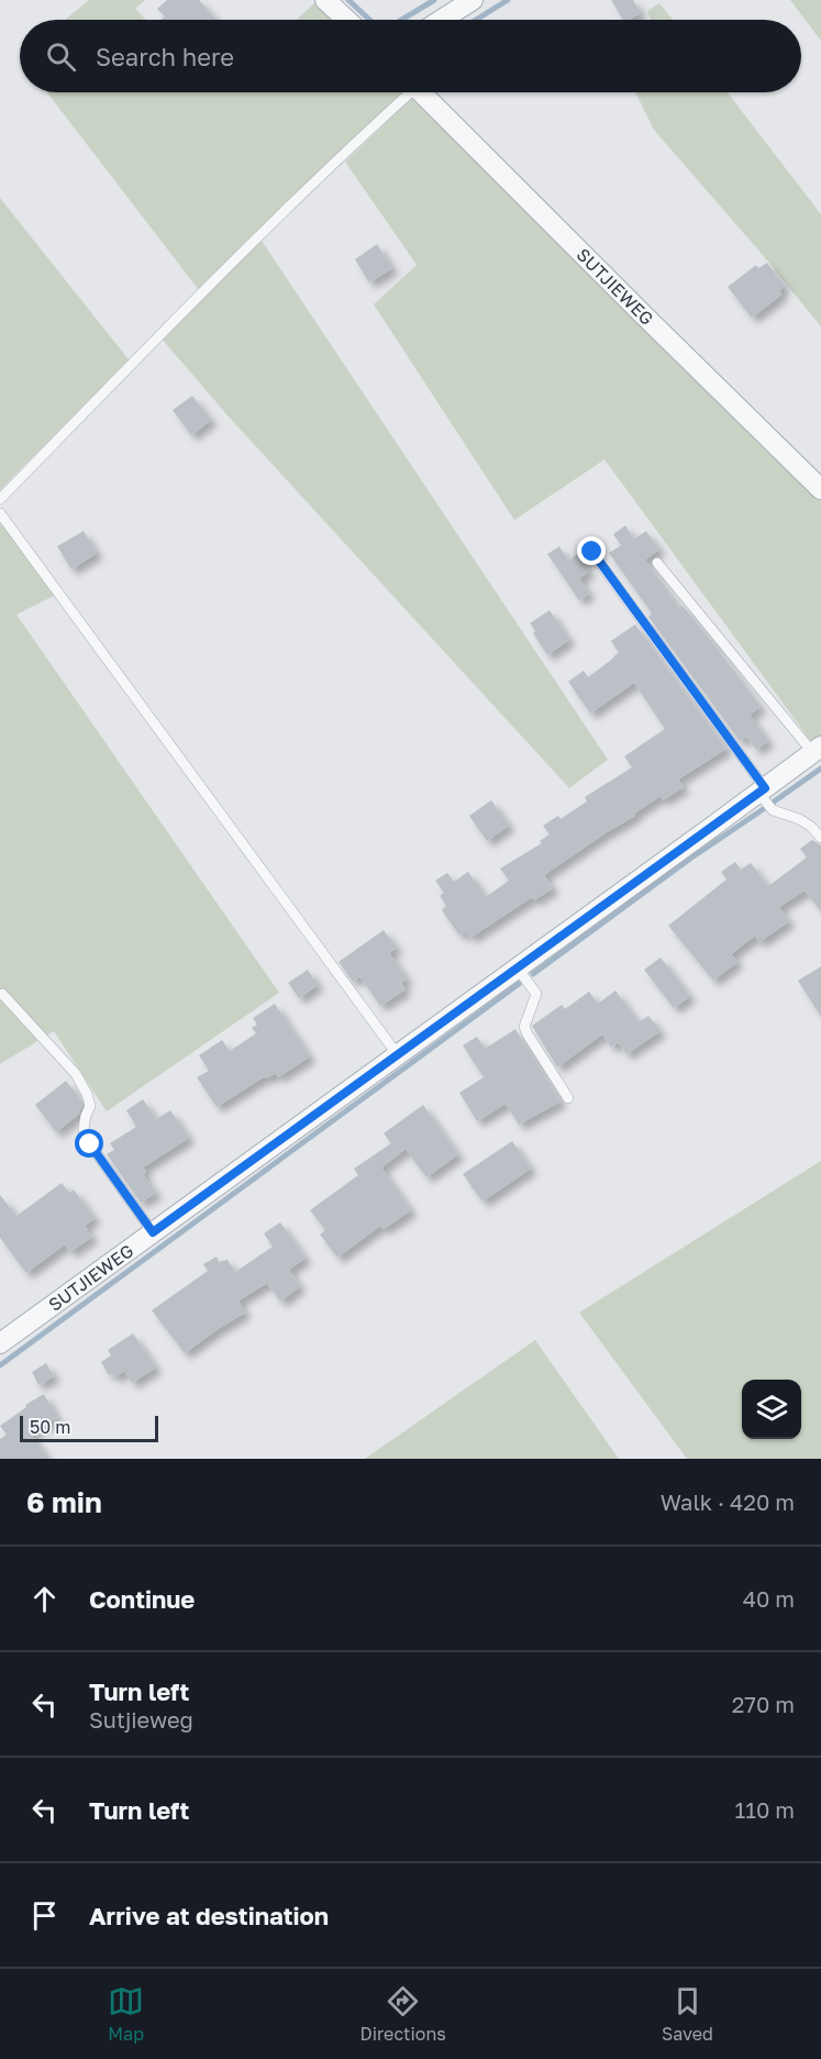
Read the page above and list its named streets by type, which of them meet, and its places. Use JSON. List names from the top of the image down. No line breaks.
{"streets":{"street":["SUTJIEWEG"]},"scale_bar":"50 m","page":{"search":"Search here","scale":"50 m","heading":["6 min","Walk · 420 m"],"list":[["Continue","40 m"],["Turn left","Sutjieweg","270 m"],["Turn left","110 m"],"Arrive at destination"],"nav":["Map","Directions","Saved"]}}
